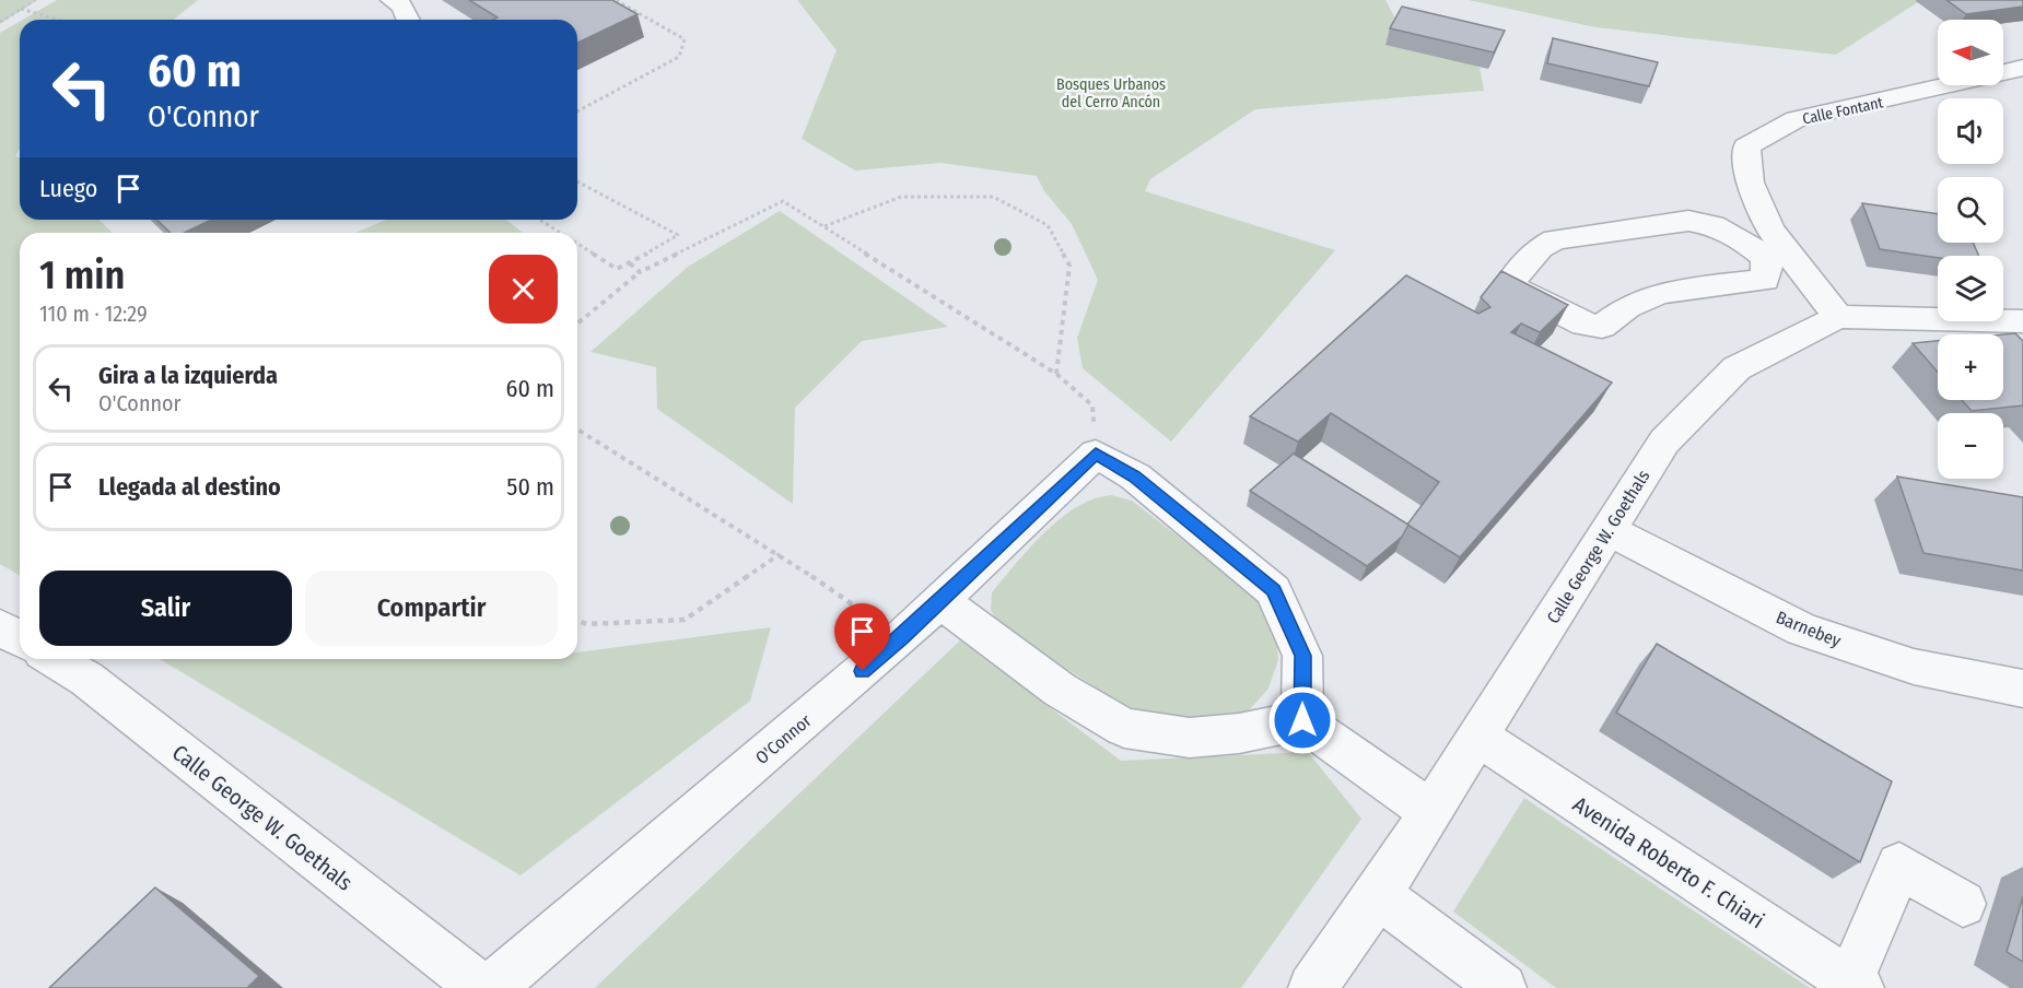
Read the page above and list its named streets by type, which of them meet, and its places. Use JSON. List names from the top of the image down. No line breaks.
{"streets":{"street":["Calle Fontant","Calle George W. Goethals","Barnebey","O'Connor","Avenida Roberto F. Chiari"]},"crossings":[["Calle Fontant","Calle George W. Goethals"],["Calle George W. Goethals","Barnebey"],["Calle George W. Goethals","Avenida Roberto F. Chiari"]],"parks":["Bosques Urbanos del Cerro Ancón"],"north":"left","page":{"map_buttons":["+","−"],"turn":["60 m","O'Connor"],"then":"Luego","heading":["1 min","110 m · 12:29"],"list":[{"name":"Gira a la izquierda","note":"O'Connor","value":"60 m"},{"name":"Llegada al destino","value":"50 m"}],"buttons":["Salir","Compartir"]}}
